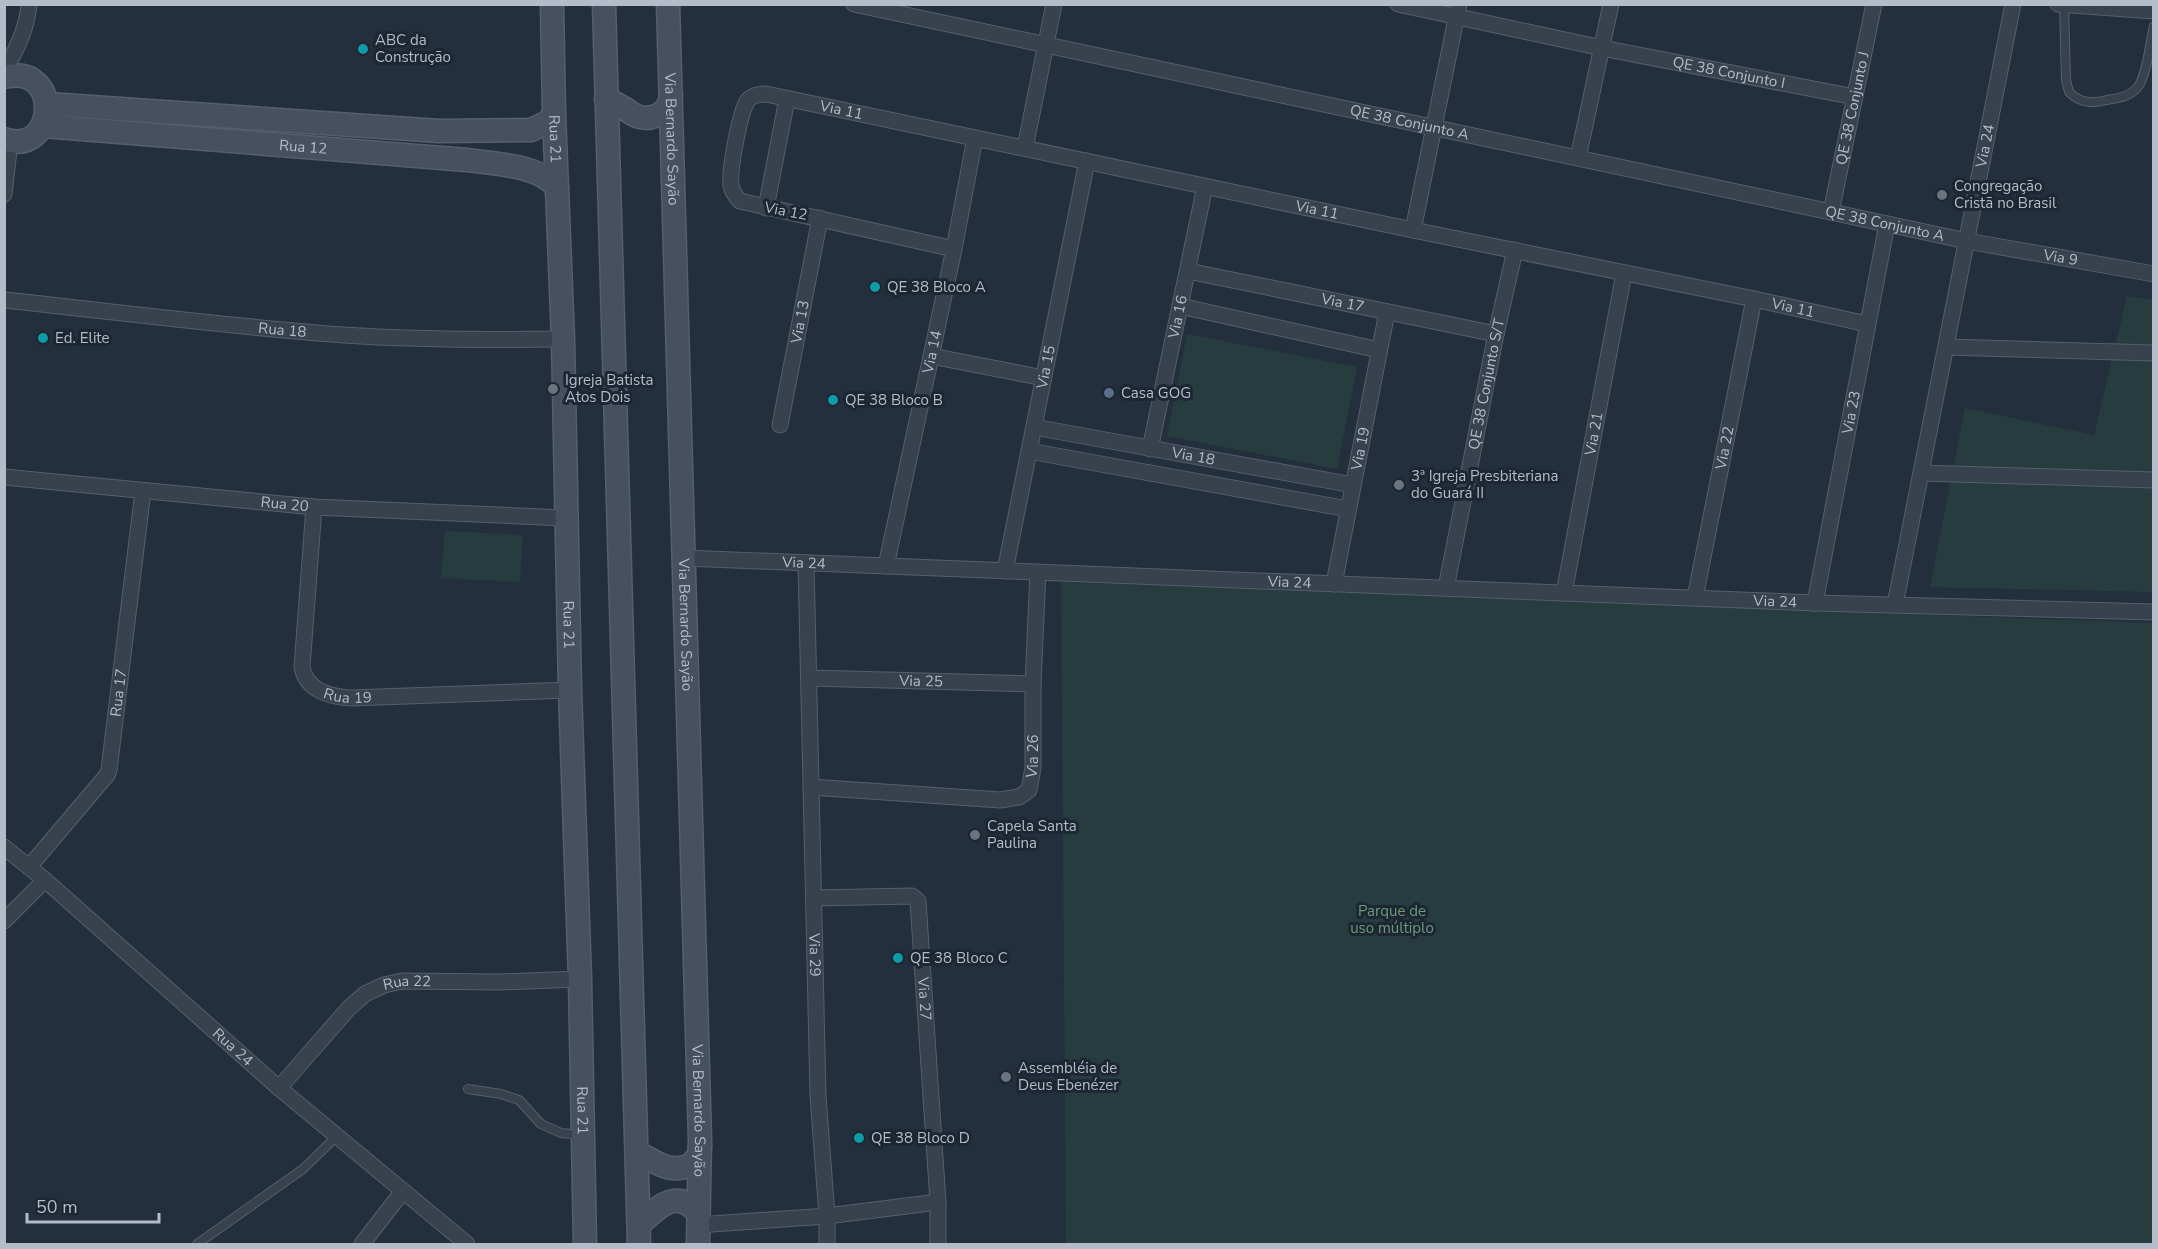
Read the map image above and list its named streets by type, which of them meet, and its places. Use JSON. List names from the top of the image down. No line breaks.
{"streets":{"main road":["Rua 21","Via Bernardo Sayão","Rua 12"],"street":["QE 38 Conjunto I","QE 38 Conjunto J","Via 11","QE 38 Conjunto A","Via 24","Via 12","Via 9","Via 17","Via 16","Via 13","Rua 18","Via 14","Via 15","QE 38 Conjunto S/T","Via 23","Via 21","Via 19","Via 22","Via 18","Rua 20","Via 25","Rua 17","Rua 19","Via 26","Via 29","Rua 22","Via 27","Rua 24"]},"crossings":[["QE 38 Conjunto I","QE 38 Conjunto J"],["QE 38 Conjunto J","QE 38 Conjunto A"],["Via 11","Via 12"],["Via 11","Via 16"],["Via 11","Via 14"],["Via 11","Via 15"],["Via 11","QE 38 Conjunto S/T"],["Via 11","Via 23"],["Via 11","Via 21"],["Via 11","Via 22"],["QE 38 Conjunto A","Via 24"],["QE 38 Conjunto A","Via 9"],["QE 38 Conjunto A","Via 23"],["Rua 21","Rua 12"],["Rua 21","Rua 18"],["Rua 21","Rua 20"],["Rua 21","Rua 19"],["Rua 21","Rua 22"],["Via Bernardo Sayão","Via 24"],["Via 24","Via 9"],["Via 24","Via 14"],["Via 24","Via 15"],["Via 24","QE 38 Conjunto S/T"],["Via 24","Via 23"],["Via 24","Via 21"],["Via 24","Via 19"],["Via 24","Via 22"],["Via 24","Via 26"],["Via 24","Via 29"],["Via 12","Via 13"],["Via 12","Via 14"],["Via 17","Via 16"],["Via 17","QE 38 Conjunto S/T"],["Via 17","Via 19"],["Via 16","Via 18"],["Via 15","Via 18"],["Via 19","Via 18"],["Rua 20","Rua 17"],["Rua 20","Rua 19"],["Via 25","Via 26"],["Via 25","Via 29"],["Rua 17","Rua 24"],["Via 26","Via 29"],["Via 29","Via 27"],["Rua 22","Rua 24"]],"parks":["Parque de uso múltiplo"],"places":["ABC da Construção","Congregação Cristã no Brasil","QE 38 Bloco A","Ed. Elite","Igreja Batista Atos Dois","Casa GOG","QE 38 Bloco B","3ª Igreja Presbiteriana do Guará II","Capela Santa Paulina","QE 38 Bloco C","Assembléia de Deus Ebenézer","QE 38 Bloco D"],"scale_bar":"50 m"}
